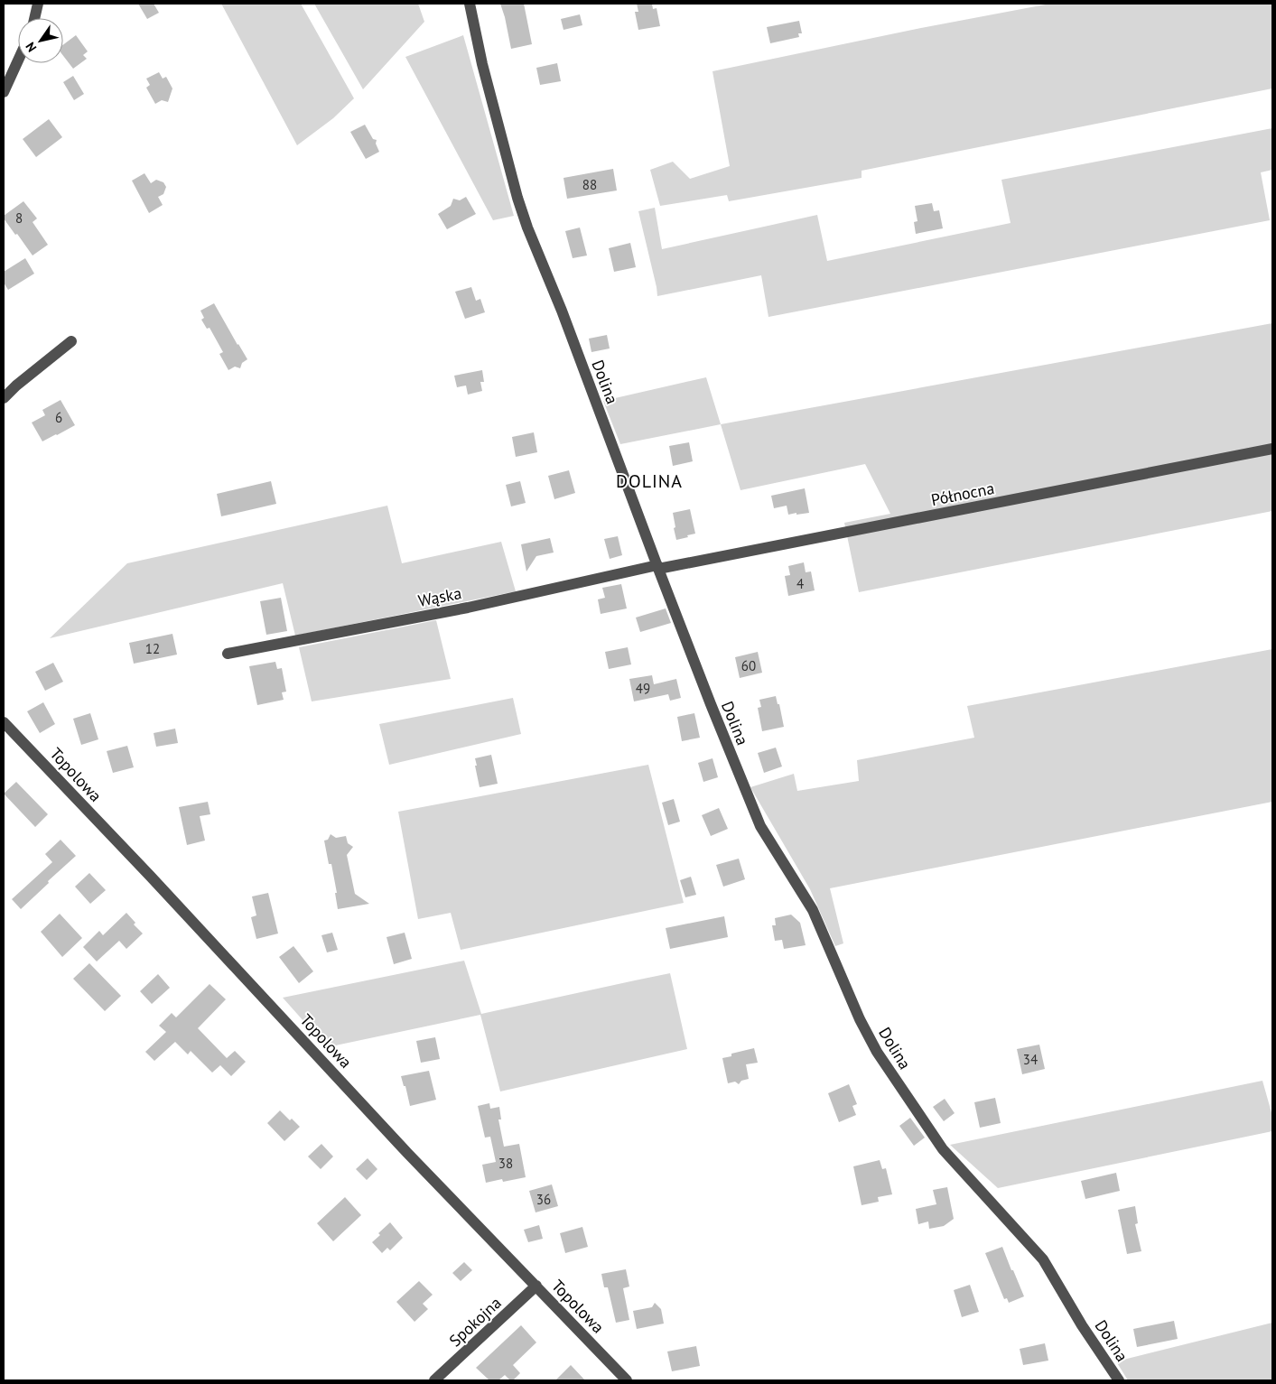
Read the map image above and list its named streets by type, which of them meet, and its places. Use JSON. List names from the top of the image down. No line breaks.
{"streets":{"street":["Dolina","Północna","Wąska","Topolowa","Spokojna"]},"crossings":[["Dolina","Północna"],["Dolina","Wąska"],["Północna","Wąska"],["Topolowa","Spokojna"]],"districts":["DOLINA"],"house_numbers":["88","8","6","4","12","60","49","34","38","36"],"north":"bottom left"}
